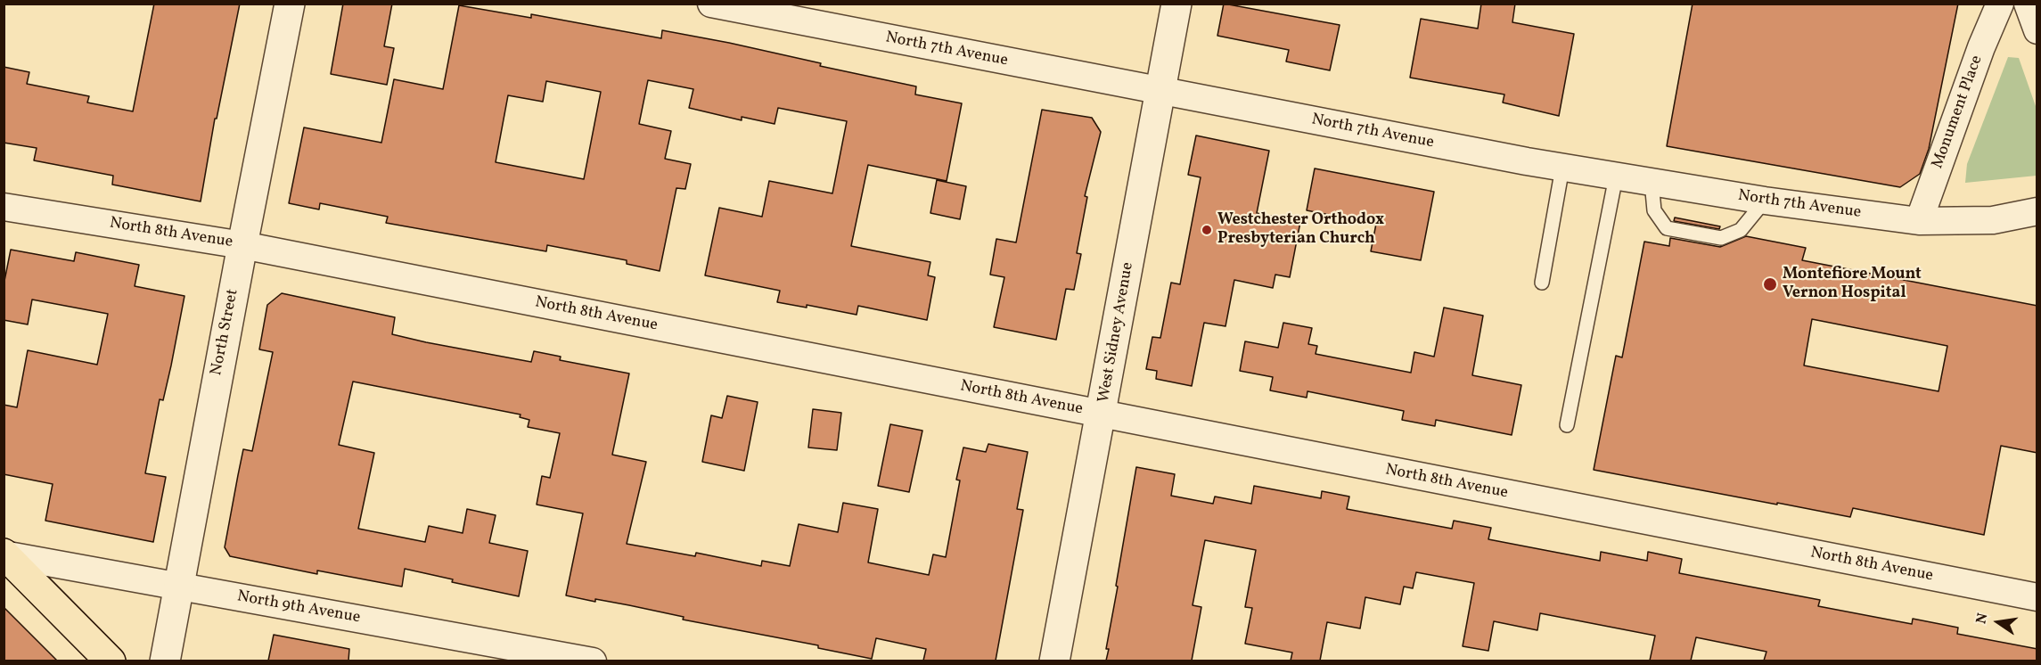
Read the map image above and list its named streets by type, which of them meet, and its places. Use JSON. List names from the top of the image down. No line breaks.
{"streets":{"street":["North 7th Avenue","Monument Place","North 8th Avenue","North Street","West Sidney Avenue","North 9th Avenue"]},"crossings":[["North 7th Avenue","Monument Place"],["North 7th Avenue","West Sidney Avenue"],["North 8th Avenue","North Street"],["North 8th Avenue","West Sidney Avenue"],["North Street","North 9th Avenue"]],"places":["Westchester Orthodox Presbyterian Church","Montefiore Mount Vernon Hospital"],"north":"left"}
